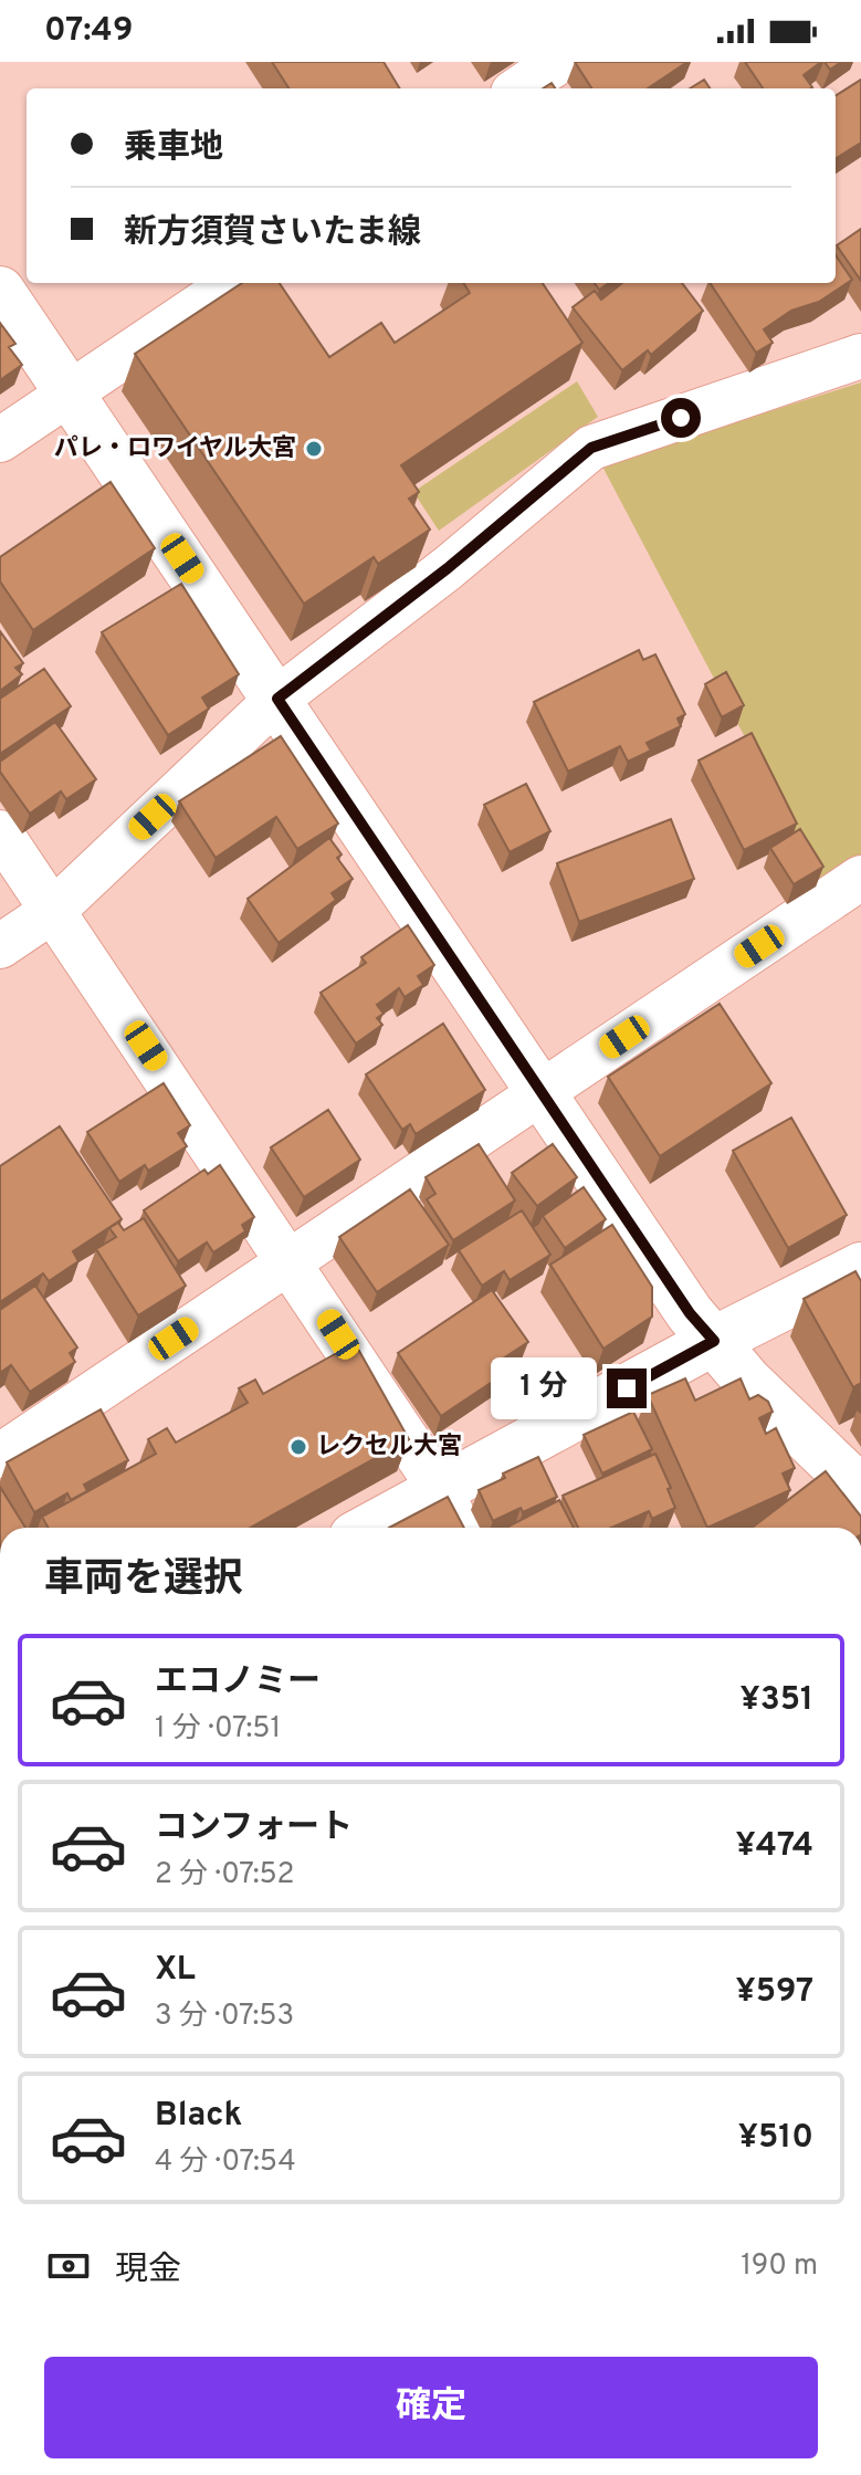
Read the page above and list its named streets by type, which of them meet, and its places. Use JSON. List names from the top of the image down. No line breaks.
{"places":["パレ・ロワイヤル大宮","レクセル大宮"],"page":{"status":"07:49","banner":["乗車地","新方須賀さいたま線"],"bubble":"1 分","heading":"車両を選択","list":[{"name":"エコノミー","note":"1 分 · 07:51","value":"¥351"},{"name":"コンフォート","note":"2 分 · 07:52","value":"¥474"},{"name":"XL","note":"3 分 · 07:53","value":"¥597"},{"name":"Black","note":"4 分 · 07:54","value":"¥510"}],"pay":["現金","190 m"],"buttons":"確定"}}
